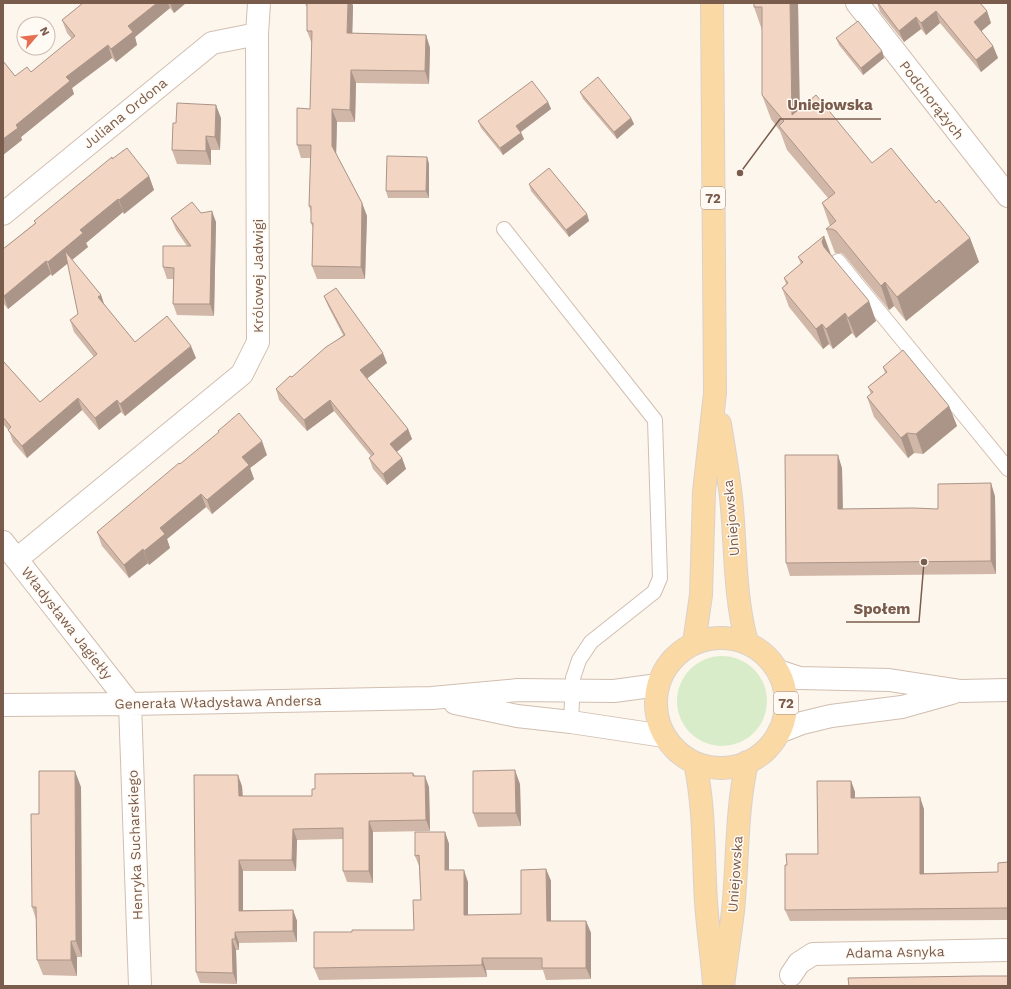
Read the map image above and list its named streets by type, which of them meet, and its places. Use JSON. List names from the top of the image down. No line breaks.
{"streets":{"main road":["72","Uniejowska"],"street":["Podchorążych","Juliana Ordona","Królowej Jadwigi","Władysława Jagiełły","Generała Władysława Andersa","Henryka Sucharskiego","Adama Asnyka"]},"crossings":[["Juliana Ordona","Królowej Jadwigi"],["72","Uniejowska"],["72","Generała Władysława Andersa"],["Królowej Jadwigi","Władysława Jagiełły"],["Uniejowska","Generała Władysława Andersa"],["Władysława Jagiełły","Generała Władysława Andersa"],["Władysława Jagiełły","Henryka Sucharskiego"],["Generała Władysława Andersa","Henryka Sucharskiego"]],"places":["Uniejowska","Społem"],"north":"top right"}
